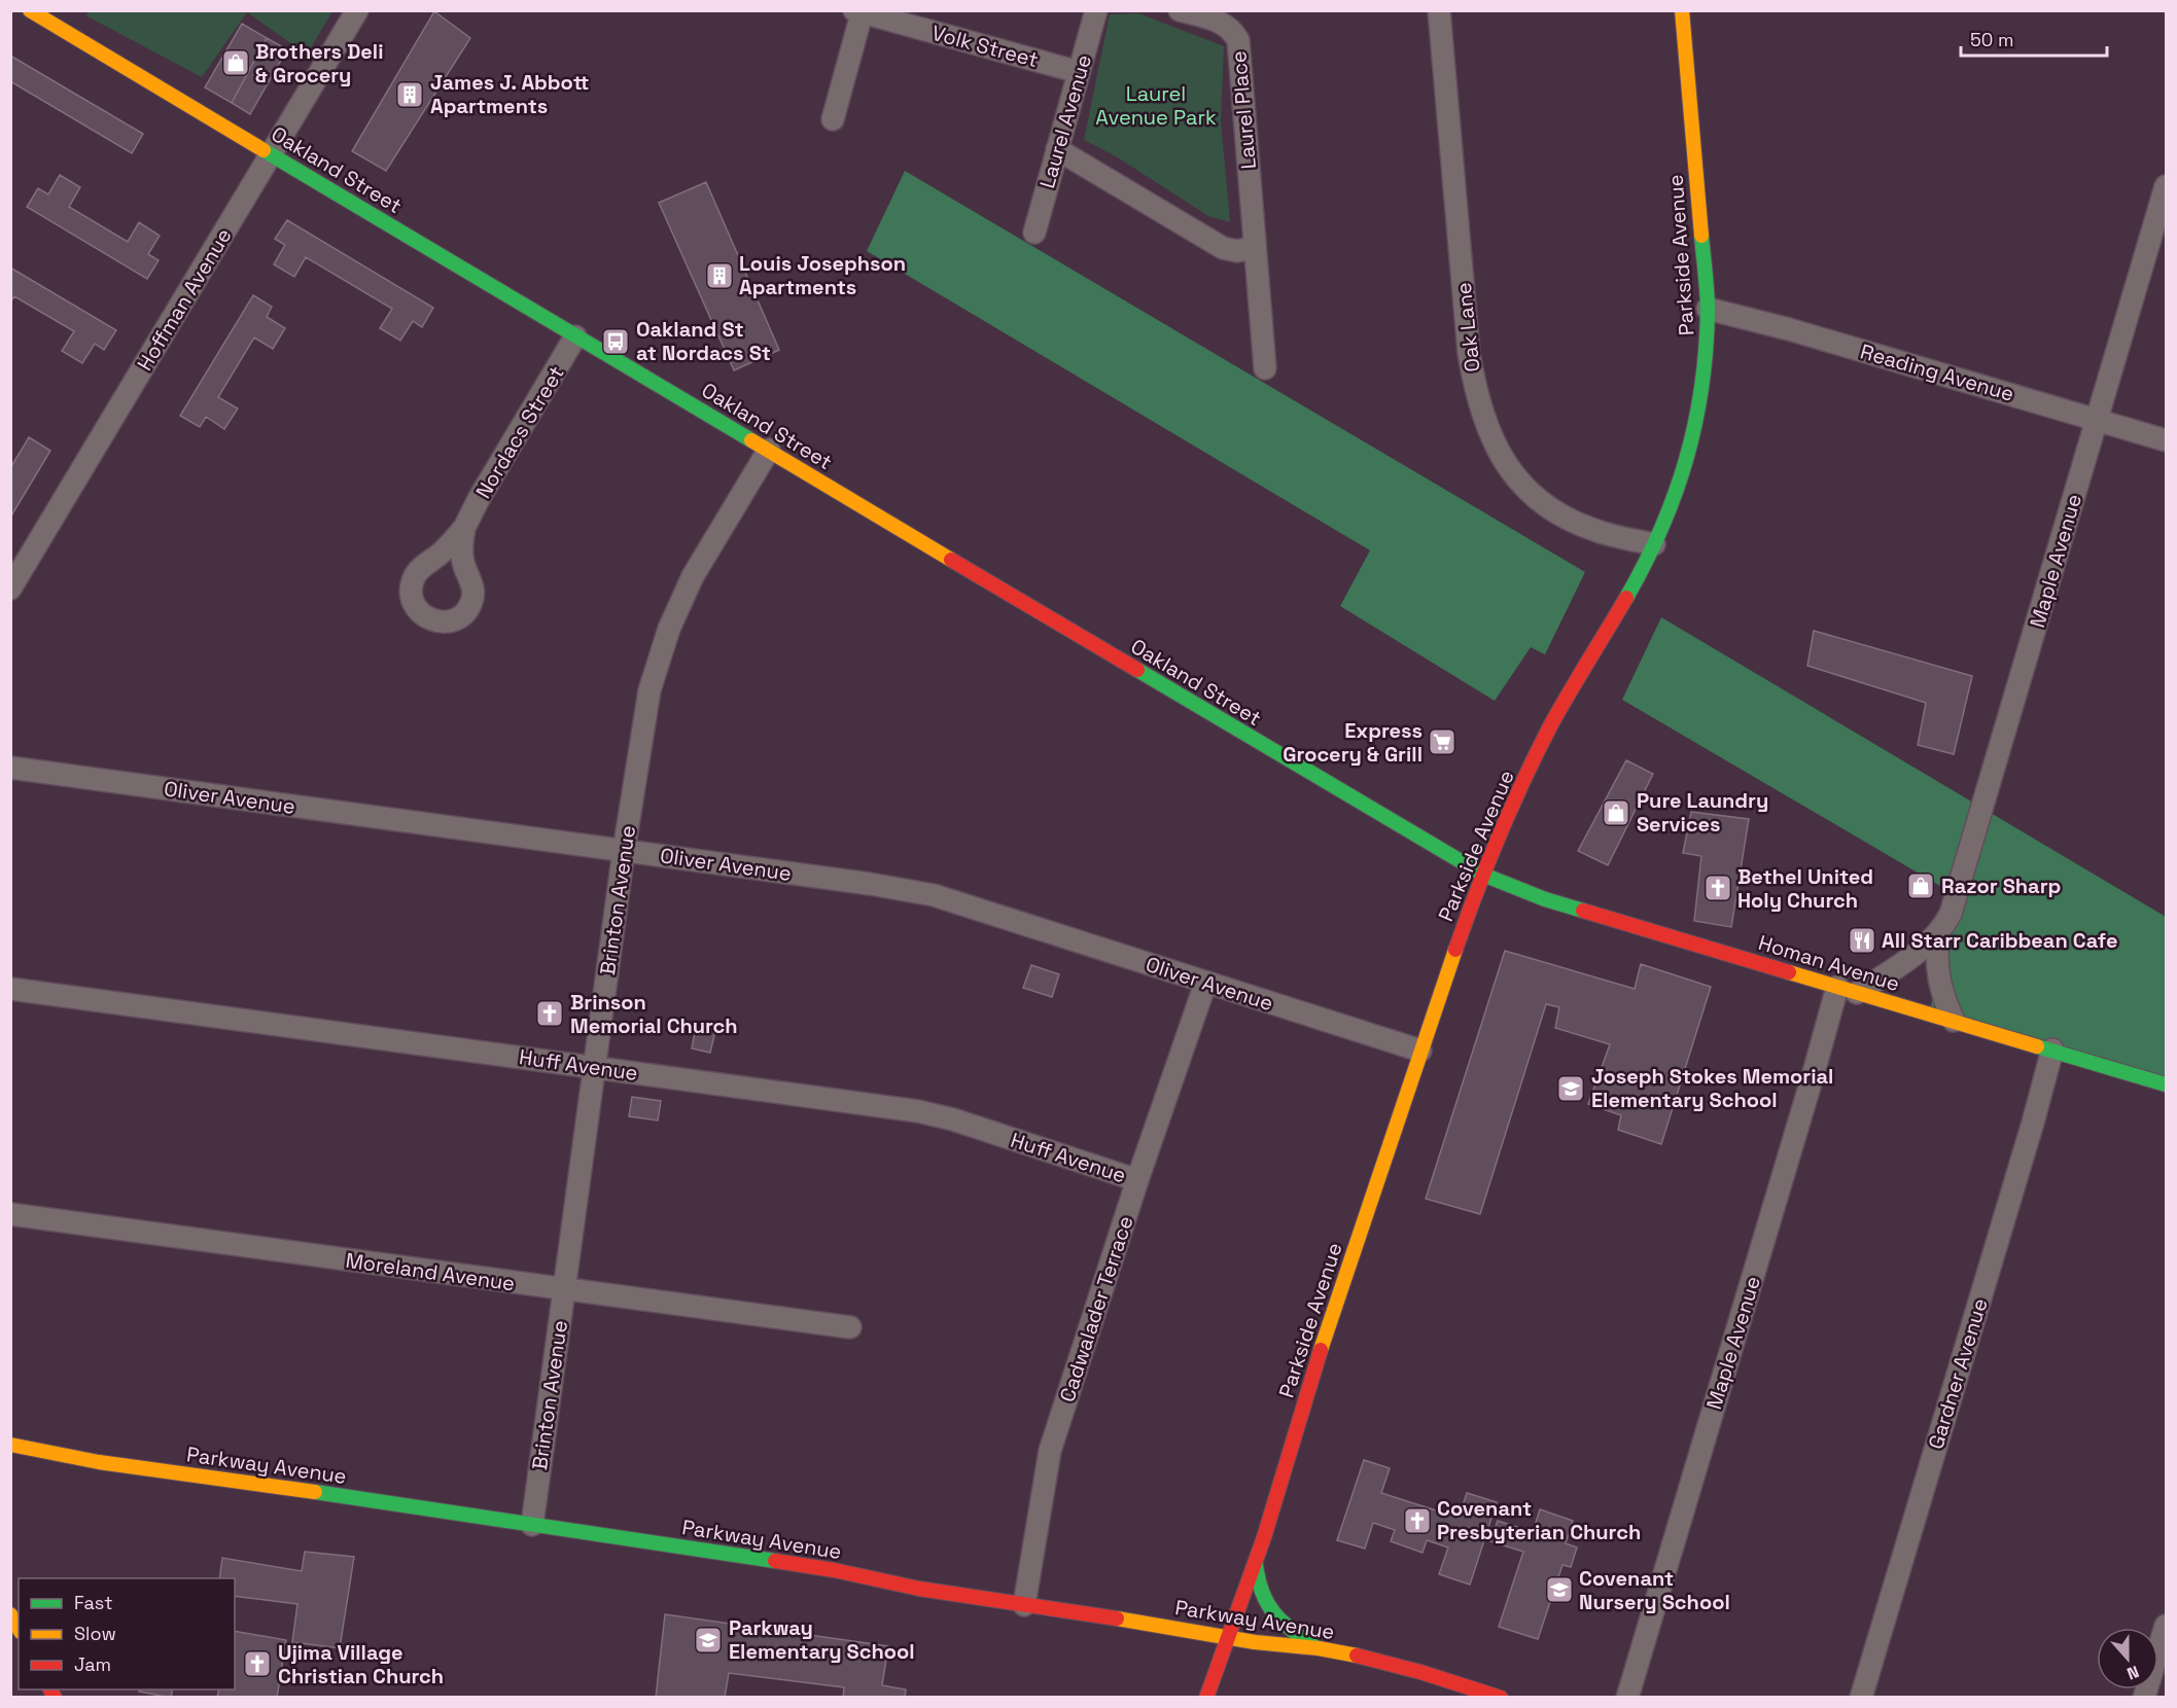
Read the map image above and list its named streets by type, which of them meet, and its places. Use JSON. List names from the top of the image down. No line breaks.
{"streets":{"main road":["Oakland Street","Parkside Avenue","Homan Avenue","Parkway Avenue"],"street":["Volk Street","Laurel Place","Laurel Avenue","Hoffman Avenue","Oak Lane","Reading Avenue","Nordacs Street","Maple Avenue","Oliver Avenue","Brinton Avenue","Huff Avenue","Moreland Avenue","Cadwalader Terrace","Gardner Avenue"]},"crossings":[["Volk Street","Laurel Avenue"],["Oakland Street","Parkside Avenue"],["Oakland Street","Hoffman Avenue"],["Oakland Street","Nordacs Street"],["Oakland Street","Brinton Avenue"],["Oakland Street","Homan Avenue"],["Parkside Avenue","Oak Lane"],["Parkside Avenue","Reading Avenue"],["Parkside Avenue","Oliver Avenue"],["Parkside Avenue","Homan Avenue"],["Parkside Avenue","Parkway Avenue"],["Reading Avenue","Maple Avenue"],["Maple Avenue","Homan Avenue"],["Oliver Avenue","Brinton Avenue"],["Oliver Avenue","Cadwalader Terrace"],["Brinton Avenue","Huff Avenue"],["Brinton Avenue","Moreland Avenue"],["Brinton Avenue","Parkway Avenue"],["Homan Avenue","Gardner Avenue"],["Huff Avenue","Cadwalader Terrace"],["Cadwalader Terrace","Parkway Avenue"]],"parks":["Laurel Avenue Park"],"places":{"shop":["Brothers Deli & Grocery","Pure Laundry Services","Razor Sharp"],"building":["James J. Abbott Apartments","Louis Josephson Apartments"],"bus stop":["Oakland St at Nordacs St"],"supermarket":["Express Grocery & Grill"],"church":["Bethel United Holy Church","Brinson Memorial Church","Covenant Presbyterian Church","Ujima Village Christian Church"],"restaurant":["All Starr Caribbean Cafe"],"school or university":["Joseph Stokes Memorial Elementary School","Covenant Nursery School","Parkway Elementary School"]},"legend":["Fast","Slow","Jam"],"scale_bar":"50 m","north":"bottom"}
